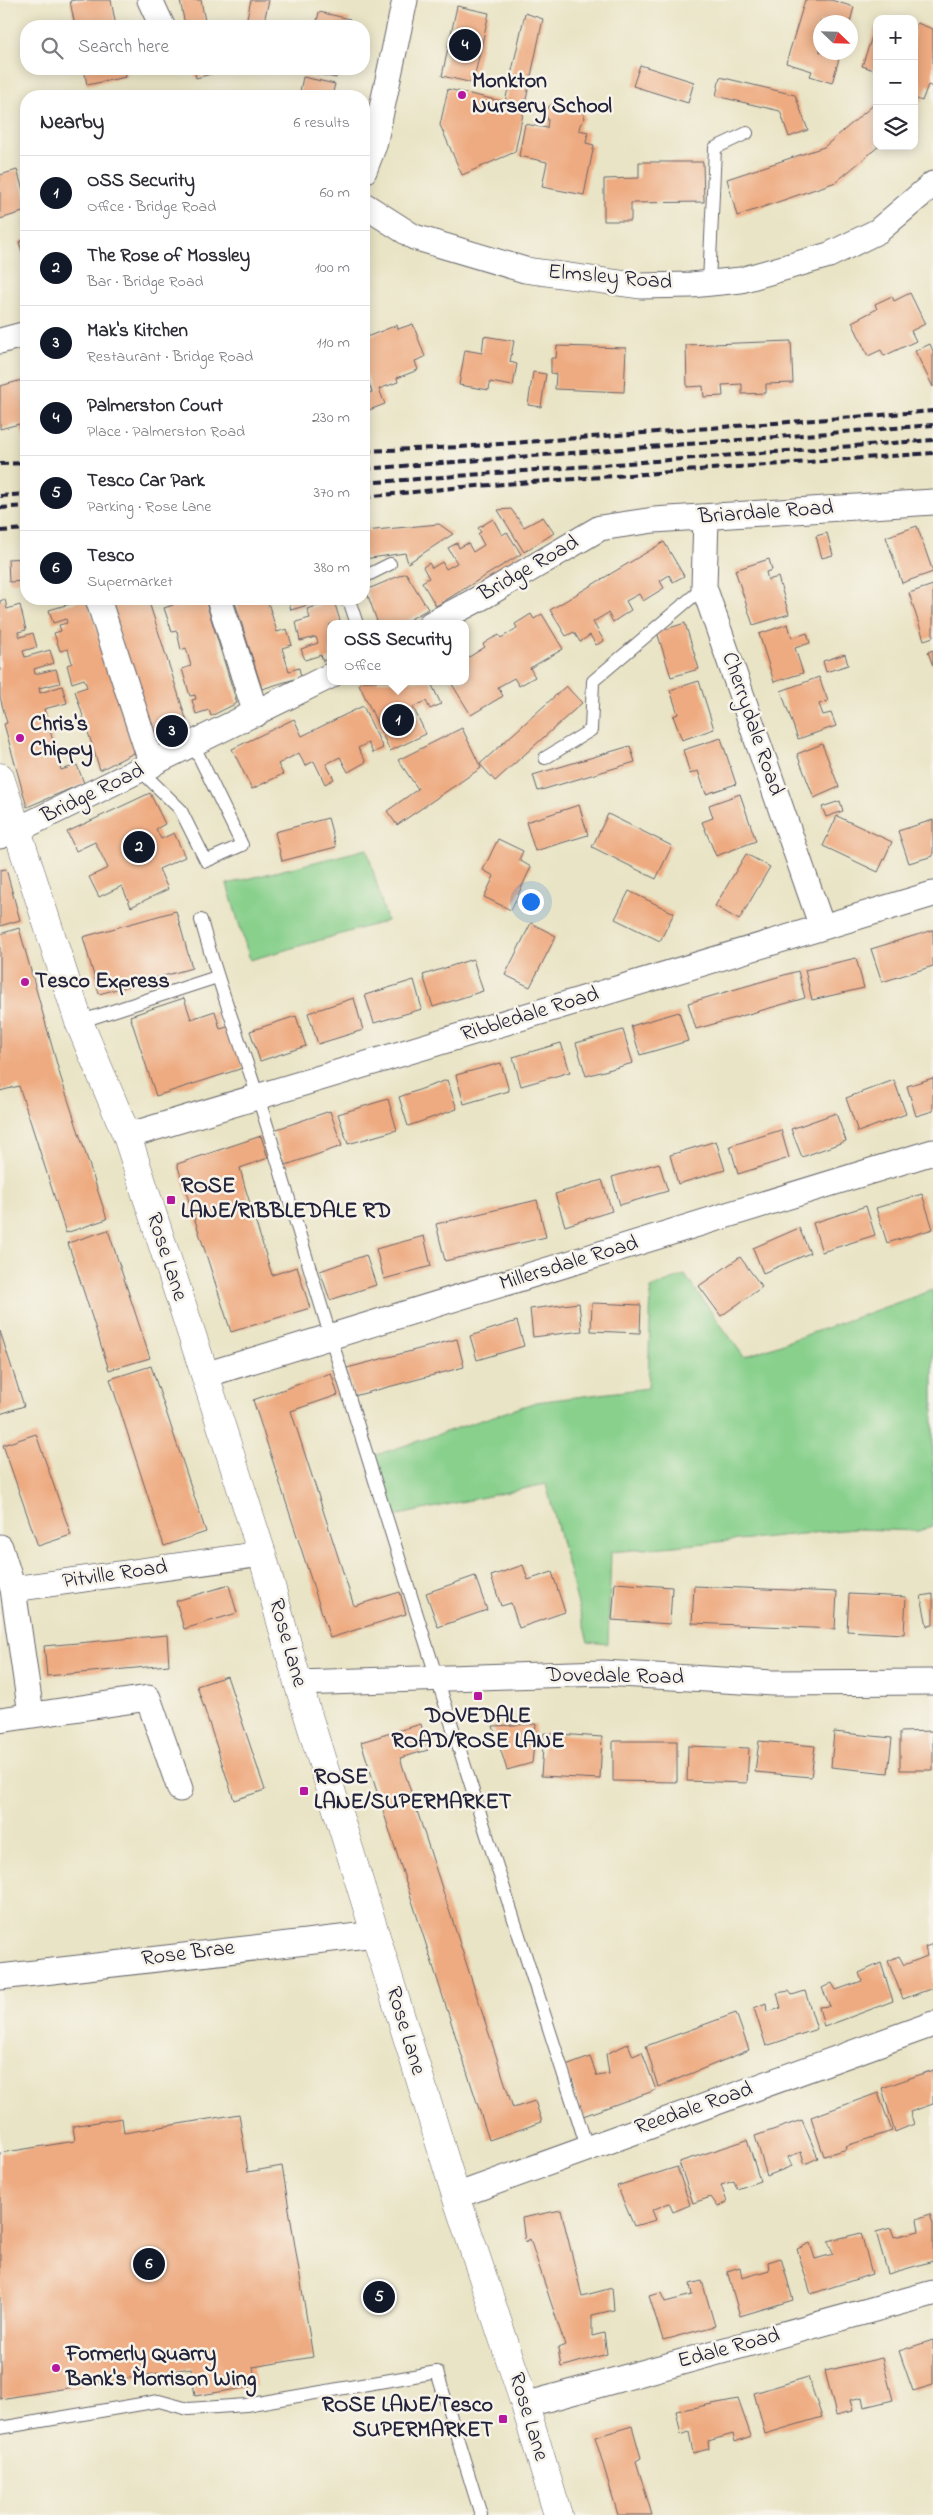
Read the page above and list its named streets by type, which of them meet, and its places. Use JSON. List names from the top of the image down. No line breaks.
{"streets":{"street":["Elmsley Road","Briardale Road","Bridge Road","Cherrydale Road","Ribbledale Road","Rose Lane","Millersdale Road","Pitville Road","Dovedale Road","Rose Brae","Reedale Road","Edale Road"]},"crossings":[["Briardale Road","Bridge Road"],["Briardale Road","Cherrydale Road"],["Bridge Road","Rose Lane"],["Cherrydale Road","Ribbledale Road"],["Ribbledale Road","Rose Lane"],["Rose Lane","Millersdale Road"],["Rose Lane","Pitville Road"],["Rose Lane","Dovedale Road"],["Rose Lane","Rose Brae"],["Rose Lane","Reedale Road"],["Rose Lane","Edale Road"]],"places":{"other":["Monkton Nursery School","Chris's Chippy","Tesco Express","Formerly Quarry Bank's Morrison Wing"],"transit":["ROSE LANE/RIBBLEDALE RD","DOVEDALE ROAD/ROSE LANE","ROSE LANE/SUPERMARKET","ROSE LANE/Tesco SUPERMARKET"]},"north":"bottom right","page":{"map_buttons":["+","−"],"search":"Search here","pins":["4","1","3","2","6","5"],"heading":["Nearby","6 results"],"list":[{"mark":"1","name":"OSS Security","note":"Office · Bridge Road","value":"60 m"},{"mark":"2","name":"The Rose of Mossley","note":"Bar · Bridge Road","value":"100 m"},{"mark":"3","name":"Mak's Kitchen","note":"Restaurant · Bridge Road","value":"110 m"},{"mark":"4","name":"Palmerston Court","note":"Place · Palmerston Road","value":"230 m"},{"mark":"5","name":"Tesco Car Park","note":"Parking · Rose Lane","value":"370 m"},{"mark":"6","name":"Tesco","note":"Supermarket","value":"380 m"}],"popup":["OSS Security","Office"]}}
